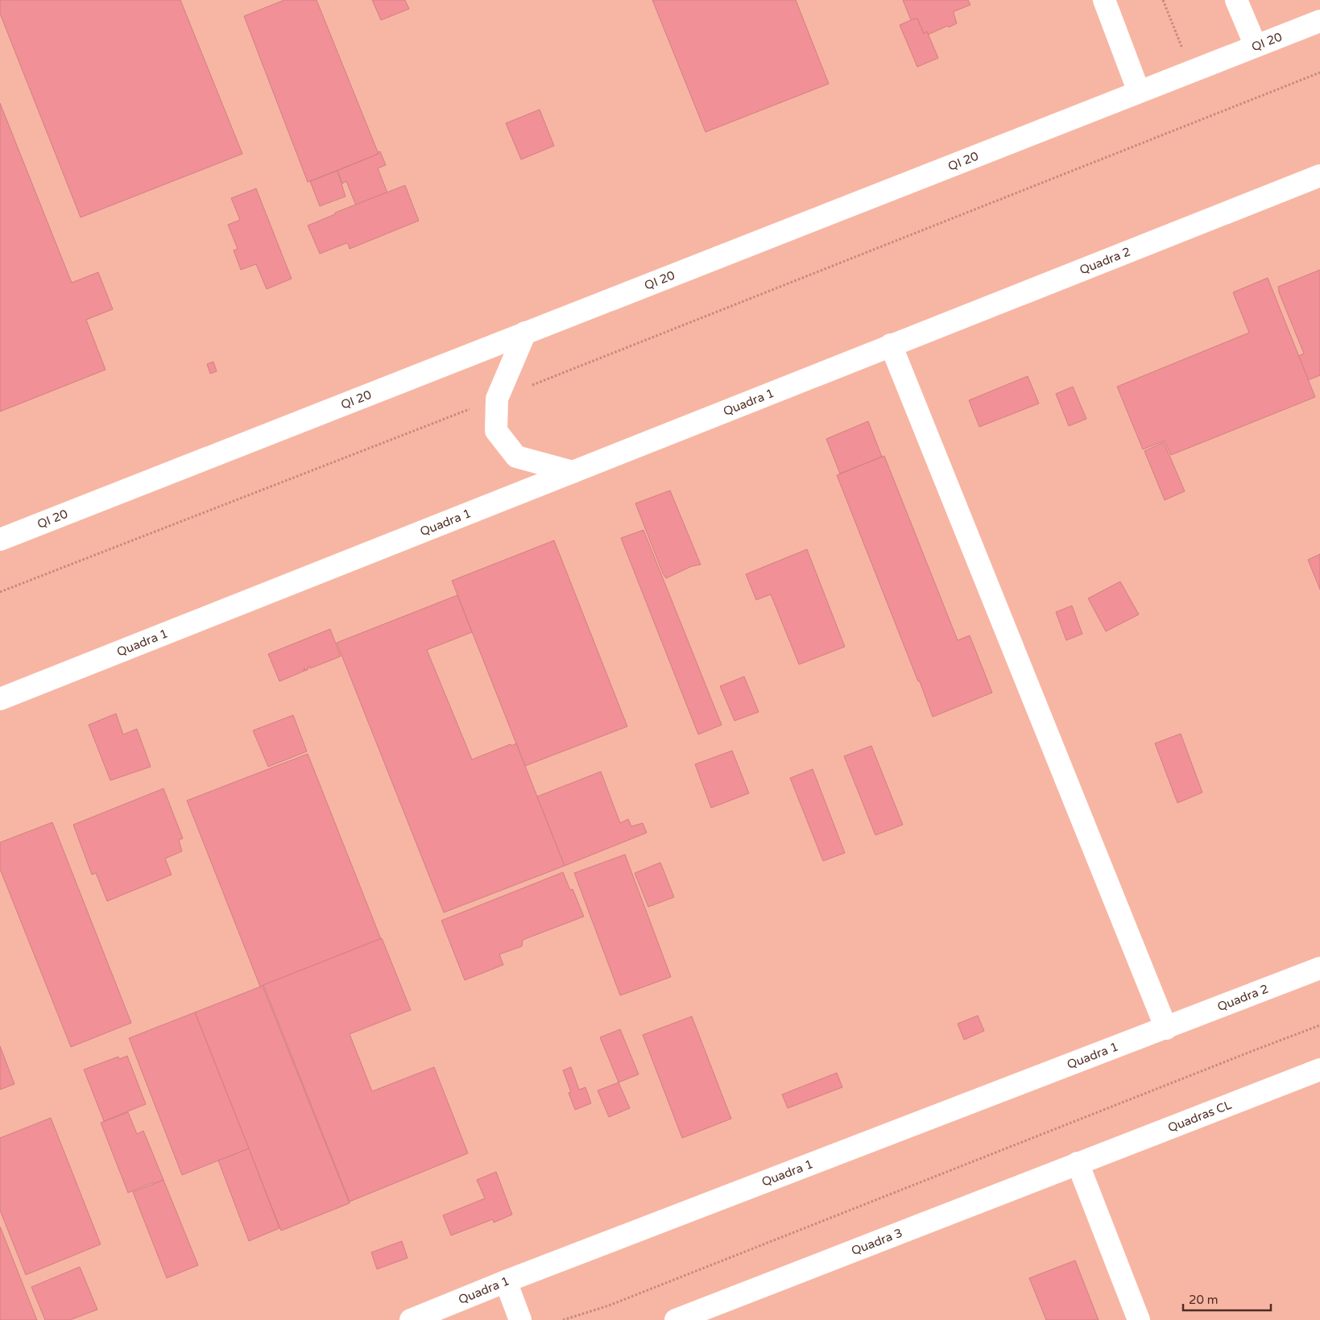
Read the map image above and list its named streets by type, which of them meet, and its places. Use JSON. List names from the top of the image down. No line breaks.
{"streets":{"street":["QI 20","Quadra 2","Quadra 1","Quadras CL","Quadra 3"]},"crossings":[["Quadra 2","Quadra 1"],["Quadras CL","Quadra 3"]],"scale_bar":"20 m"}
